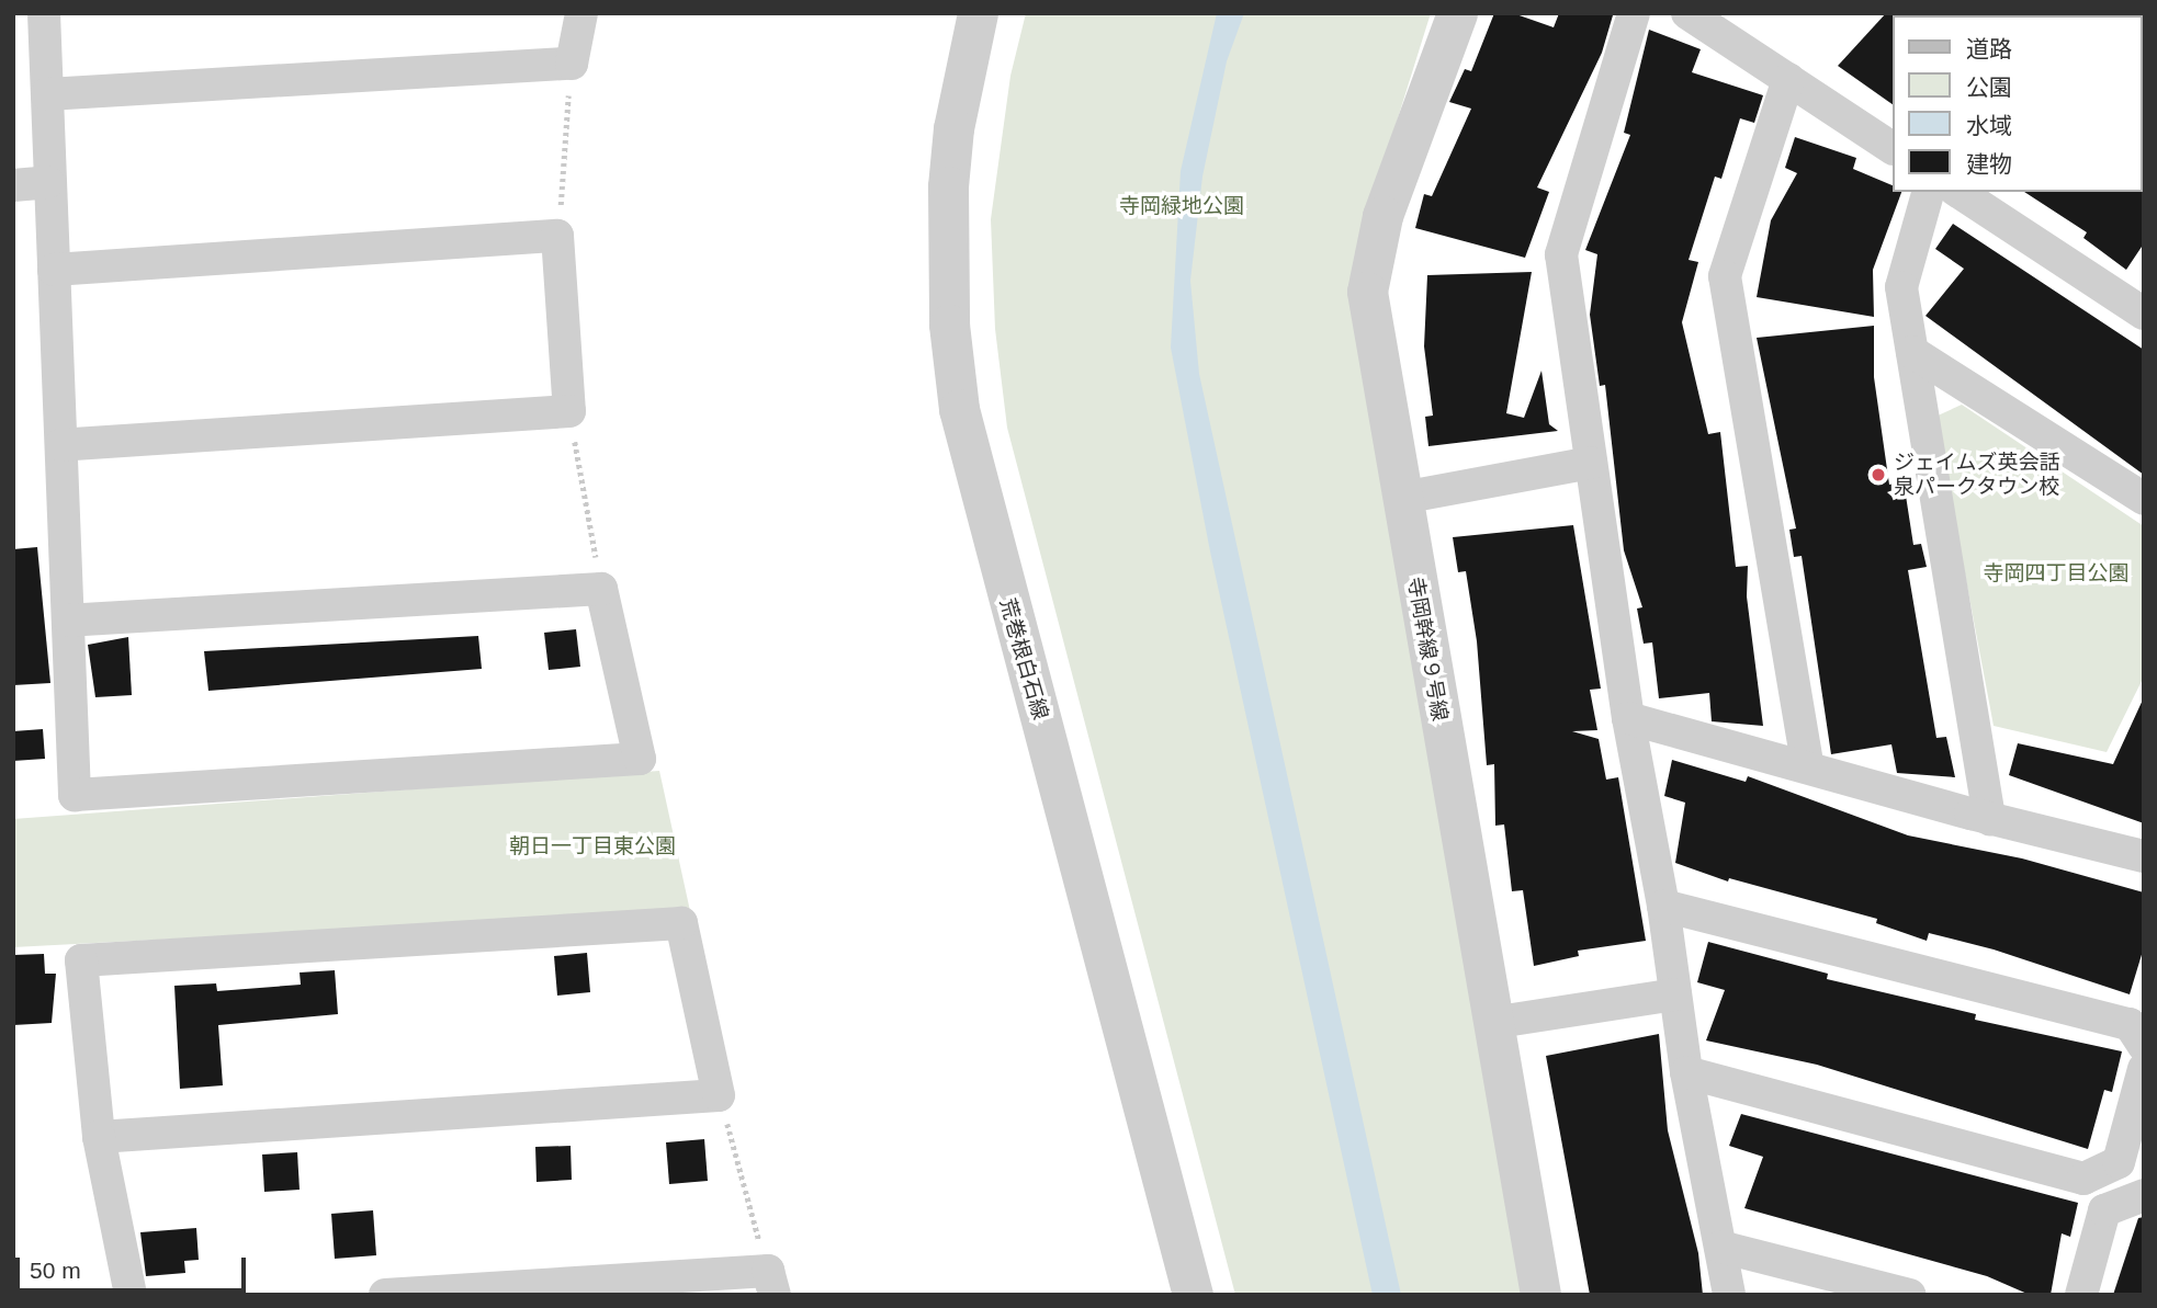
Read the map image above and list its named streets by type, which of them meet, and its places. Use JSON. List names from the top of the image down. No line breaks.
{"streets":{"street":["寺岡幹線９号線","荒巻根白石線"]},"parks":["寺岡緑地公園","寺岡四丁目公園","朝日一丁目東公園"],"places":["ジェイムズ英会話 泉パークタウン校"],"legend":["道路","公園","水域","建物"],"scale_bar":"50 m"}
